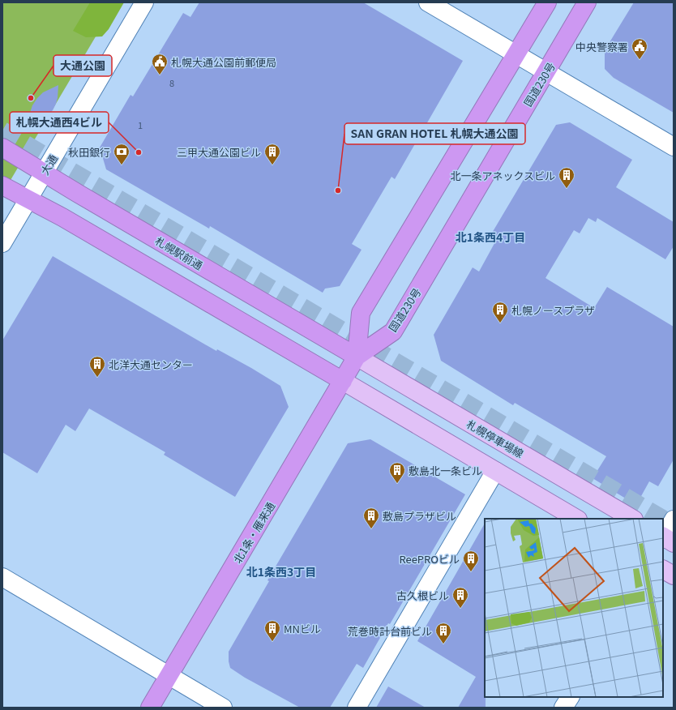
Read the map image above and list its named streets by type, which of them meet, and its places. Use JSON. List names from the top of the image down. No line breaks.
{"streets":{"highway":["国道230号","札幌駅前通","北1条・雁来通"],"main road":["札幌停車場線"],"street":["大通"]},"crossings":[["国道230号","札幌駅前通"],["国道230号","札幌停車場線"],["国道230号","北1条・雁来通"],["大通","札幌駅前通"],["札幌駅前通","札幌停車場線"],["札幌駅前通","北1条・雁来通"],["札幌停車場線","北1条・雁来通"]],"districts":["北1条西4丁目","北1条西3丁目"],"places":{"public building":["中央警察署","札幌大通公園前郵便局"],"other":["大通公園","札幌大通西4ビル","SAN GRAN HOTEL 札幌大通公園"],"bank":["秋田銀行"],"building":["三甲大通公園ビル","北一条アネックスビル","札幌ノースプラザ","北洋大通センター","敷島北一条ビル","敷島プラザビル","ReePROビル","古久根ビル","MNビル","荒巻時計台前ビル"]},"house_numbers":["8","1"]}
